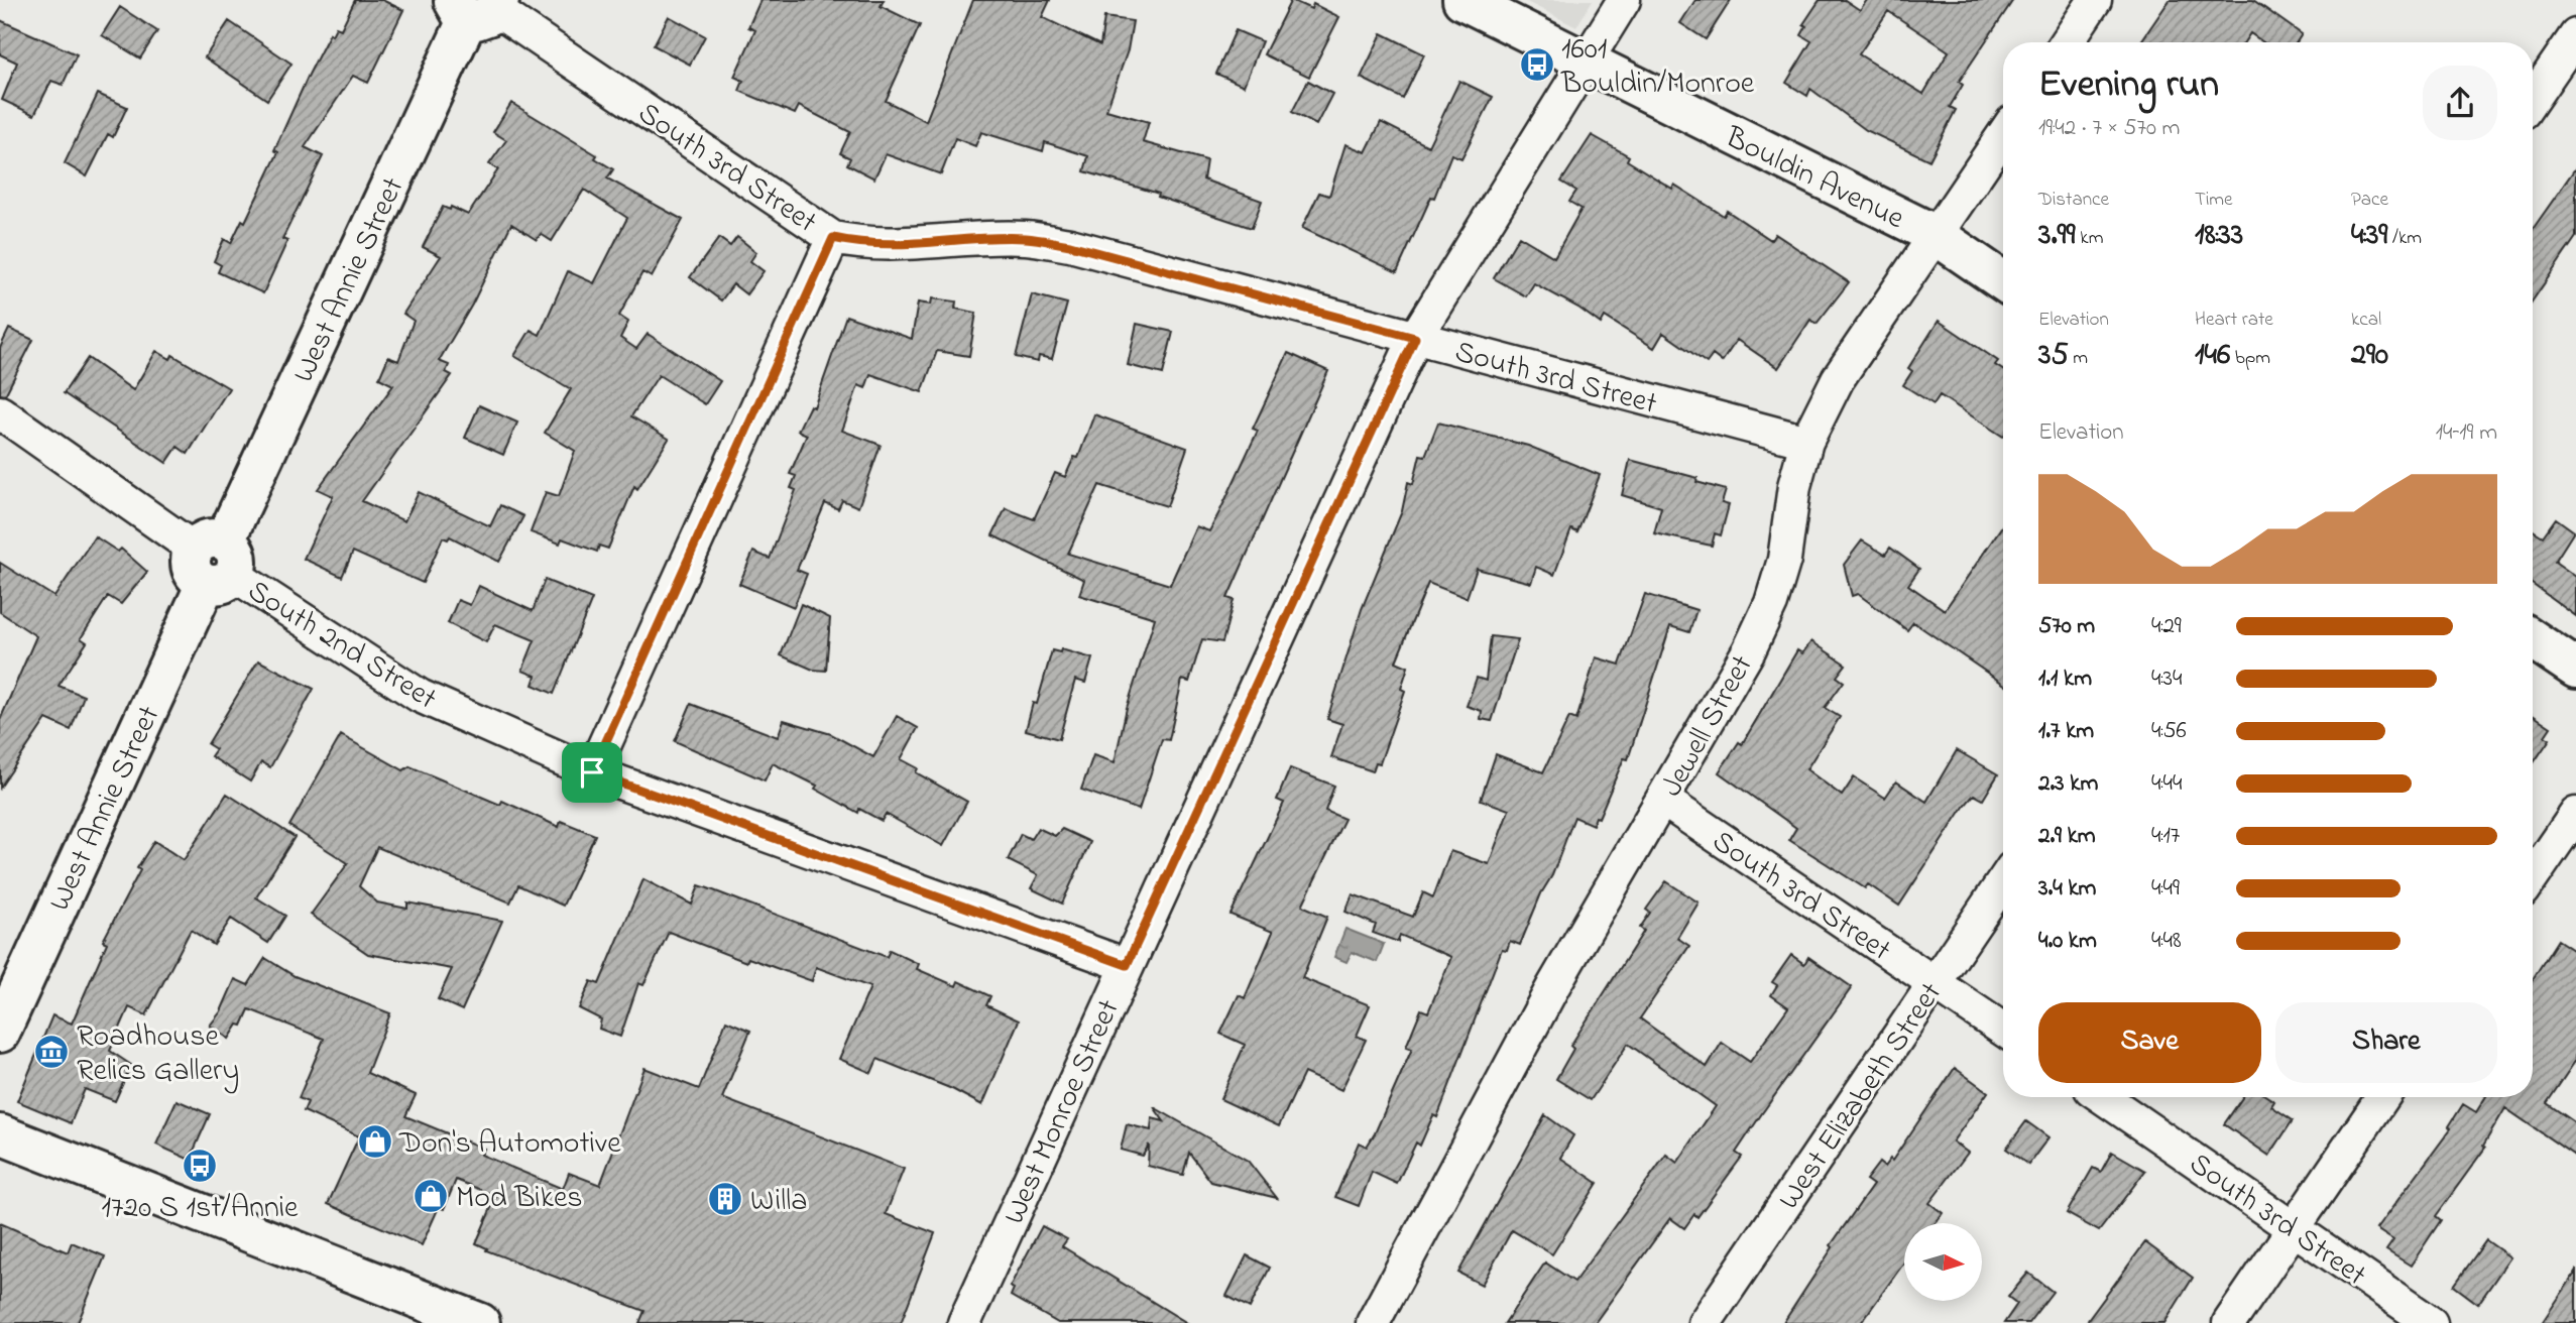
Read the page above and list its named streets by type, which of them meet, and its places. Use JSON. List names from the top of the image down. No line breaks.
{"streets":{"street":["South 3rd Street","Bouldin Avenue","West Annie Street","South 2nd Street","Jewell Street","West Elizabeth Street","West Monroe Street"]},"crossings":[["South 3rd Street","West Annie Street"],["South 3rd Street","Jewell Street"],["South 3rd Street","West Elizabeth Street"],["South 3rd Street","West Monroe Street"],["Bouldin Avenue","Jewell Street"],["Bouldin Avenue","West Monroe Street"],["West Annie Street","South 2nd Street"],["South 2nd Street","West Monroe Street"]],"places":{"bus stop":["1601 Bouldin/Monroe","1720 S 1st/Annie"],"museum":["Roadhouse Relics Gallery"],"shop":["Don's Automotive","Mod Bikes"],"building":["Willa"]},"north":"right","page":{"heading":["Evening run","19:42 · 7 × 570 m"],"stats":[["Distance","3.99 km"],["Time","18:33"],["Pace","4:39 /km"],["Elevation","35 m"],["Heart rate","146 bpm"],["kcal","290"]],"chart":["Elevation","14–19 m"],"list":[{"name":"570 m","note":"4:29"},{"name":"1.1 km","note":"4:34"},{"name":"1.7 km","note":"4:56"},{"name":"2.3 km","note":"4:44"},{"name":"2.9 km","note":"4:17"},{"name":"3.4 km","note":"4:49"},{"name":"4.0 km","note":"4:48"}],"buttons":["Save","Share"]}}
